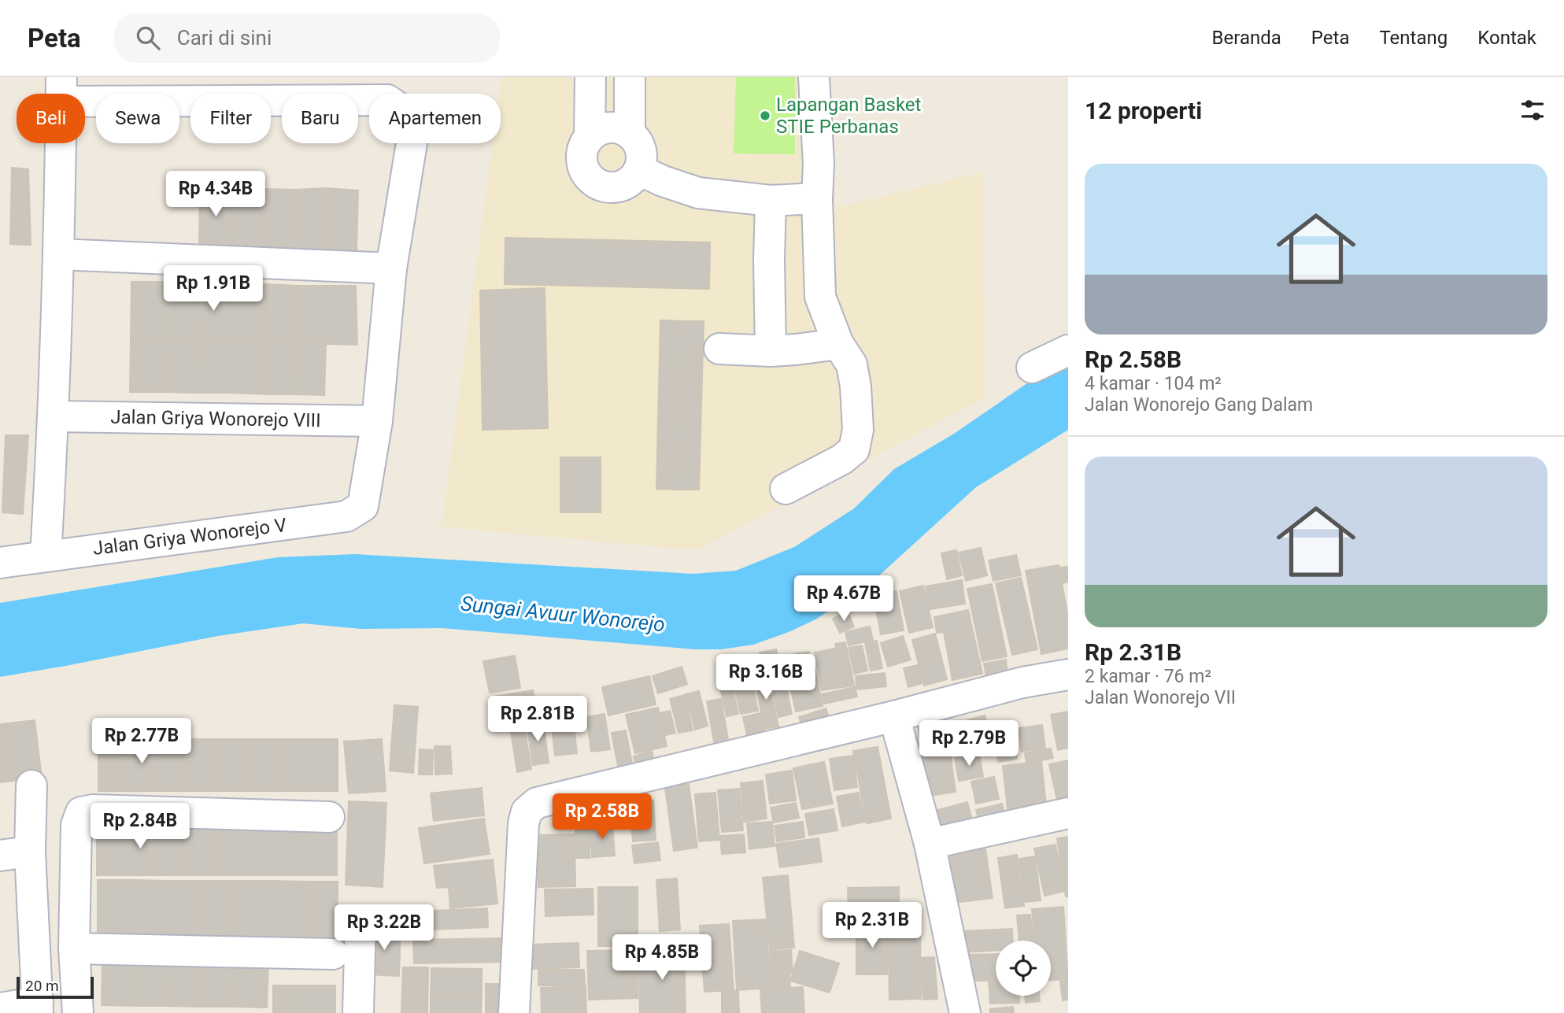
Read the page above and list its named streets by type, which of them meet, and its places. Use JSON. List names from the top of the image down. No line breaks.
{"streets":{"street":["Jalan Griya Wonorejo VIII","Jalan Griya Wonorejo V"]},"crossings":[["Jalan Griya Wonorejo VIII","Jalan Griya Wonorejo V"]],"water":["Sungai Avuur Wonorejo"],"places":["Lapangan Basket STIE Perbanas"],"scale_bar":"20 m","page":{"header":"Peta","search":"Cari di sini","nav":["Beranda","Peta","Tentang","Kontak"],"heading":"12 properti","chip":["Beli","Sewa","Filter","Baru","Apartemen"],"list":[{"name":"Rp 2.58B","note":"4 kamar · 104 m² · Jalan Wonorejo Gang Dalam"},{"name":"Rp 2.31B","note":"2 kamar · 76 m² · Jalan Wonorejo VII"}],"price":["Rp 4.34B","Rp 1.91B","Rp 4.67B","Rp 3.16B","Rp 2.81B","Rp 2.77B","Rp 2.79B","Rp 2.58B","Rp 2.84B","Rp 2.31B","Rp 3.22B","Rp 4.85B"],"scale":"20 m"}}
